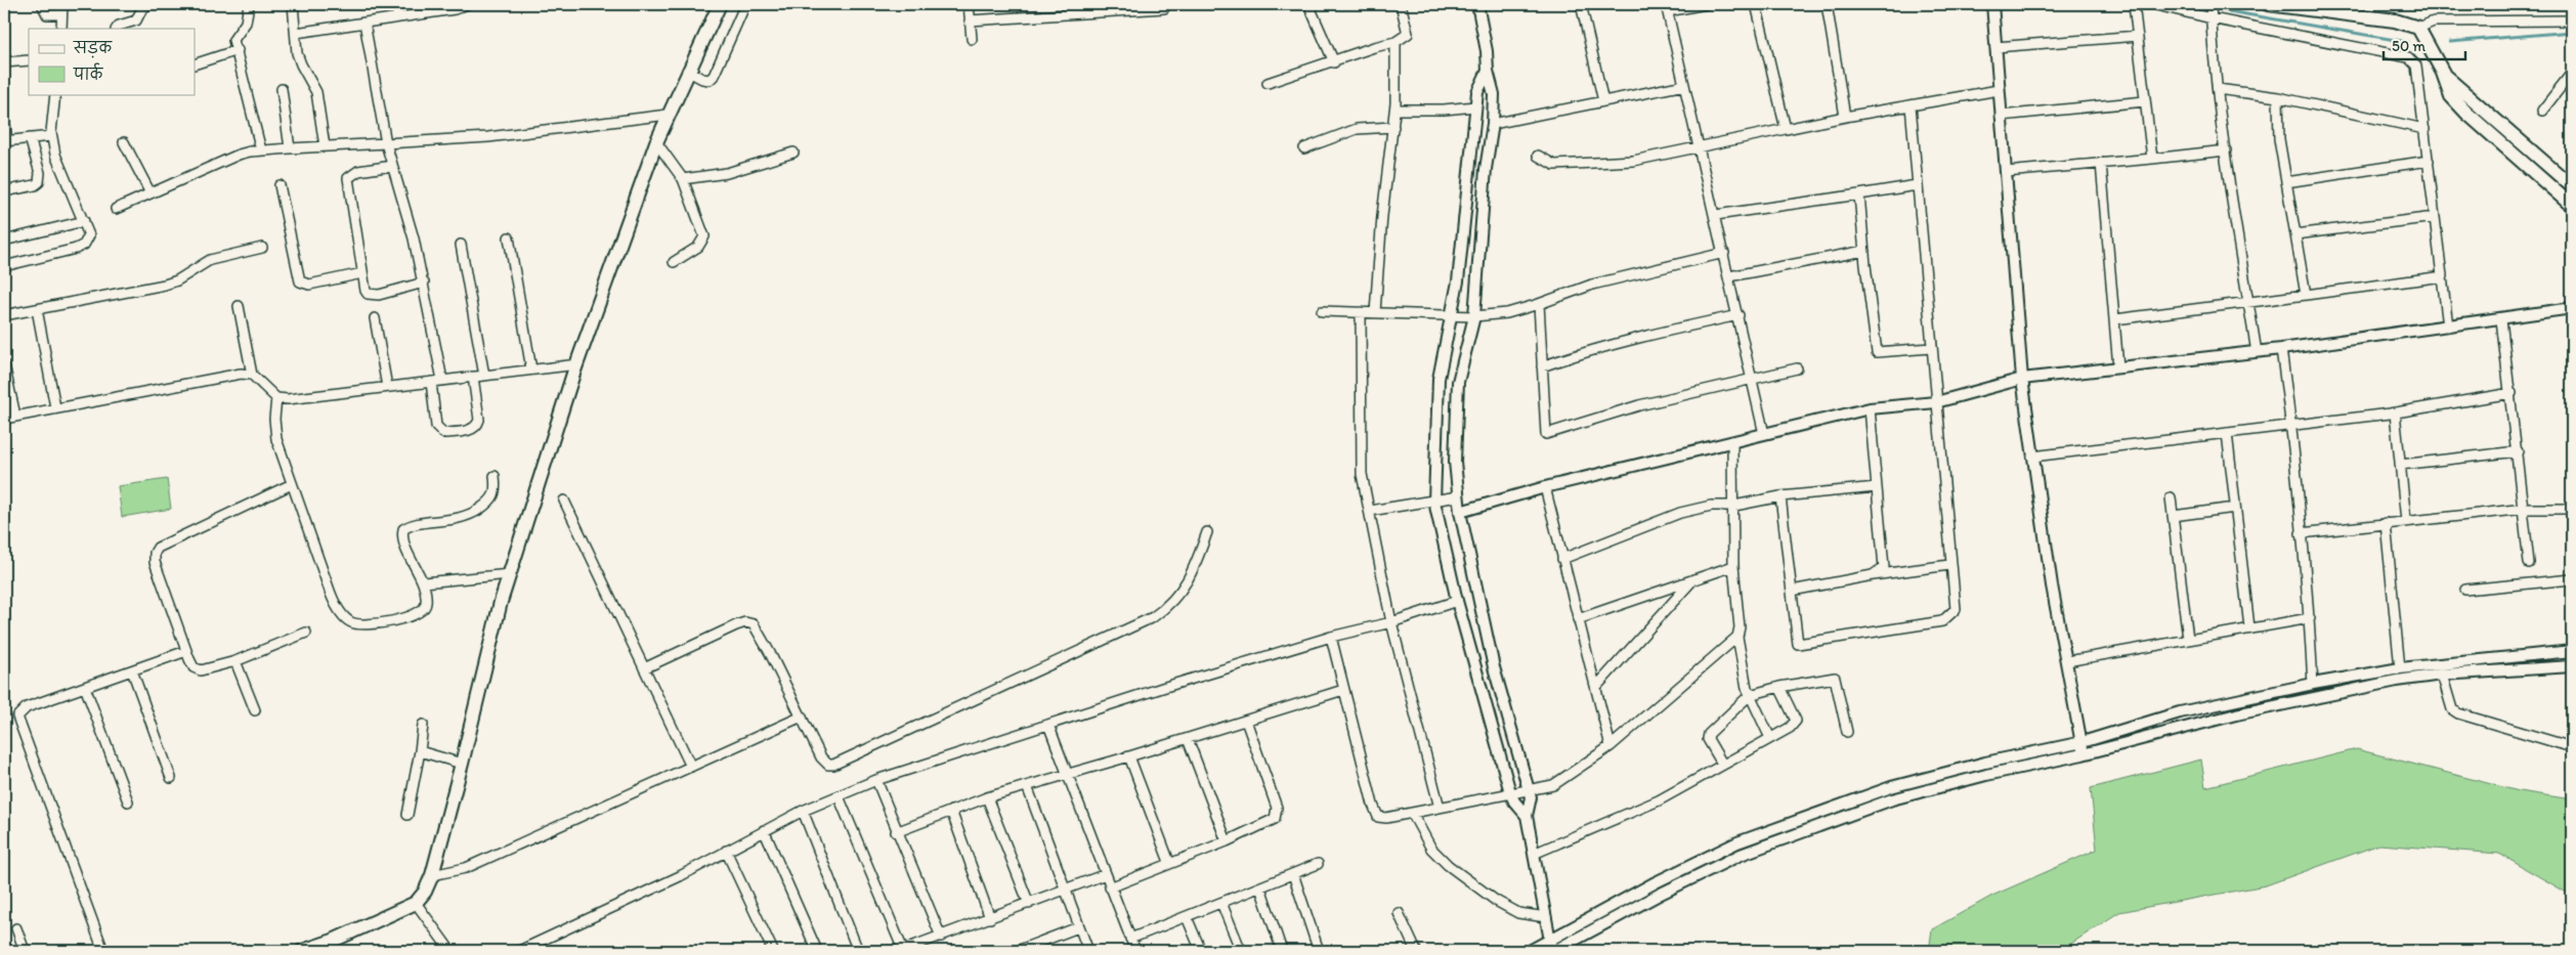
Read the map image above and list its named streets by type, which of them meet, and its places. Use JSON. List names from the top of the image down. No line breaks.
{"legend":["सड़क","पार्क"],"scale_bar":"50 m"}
